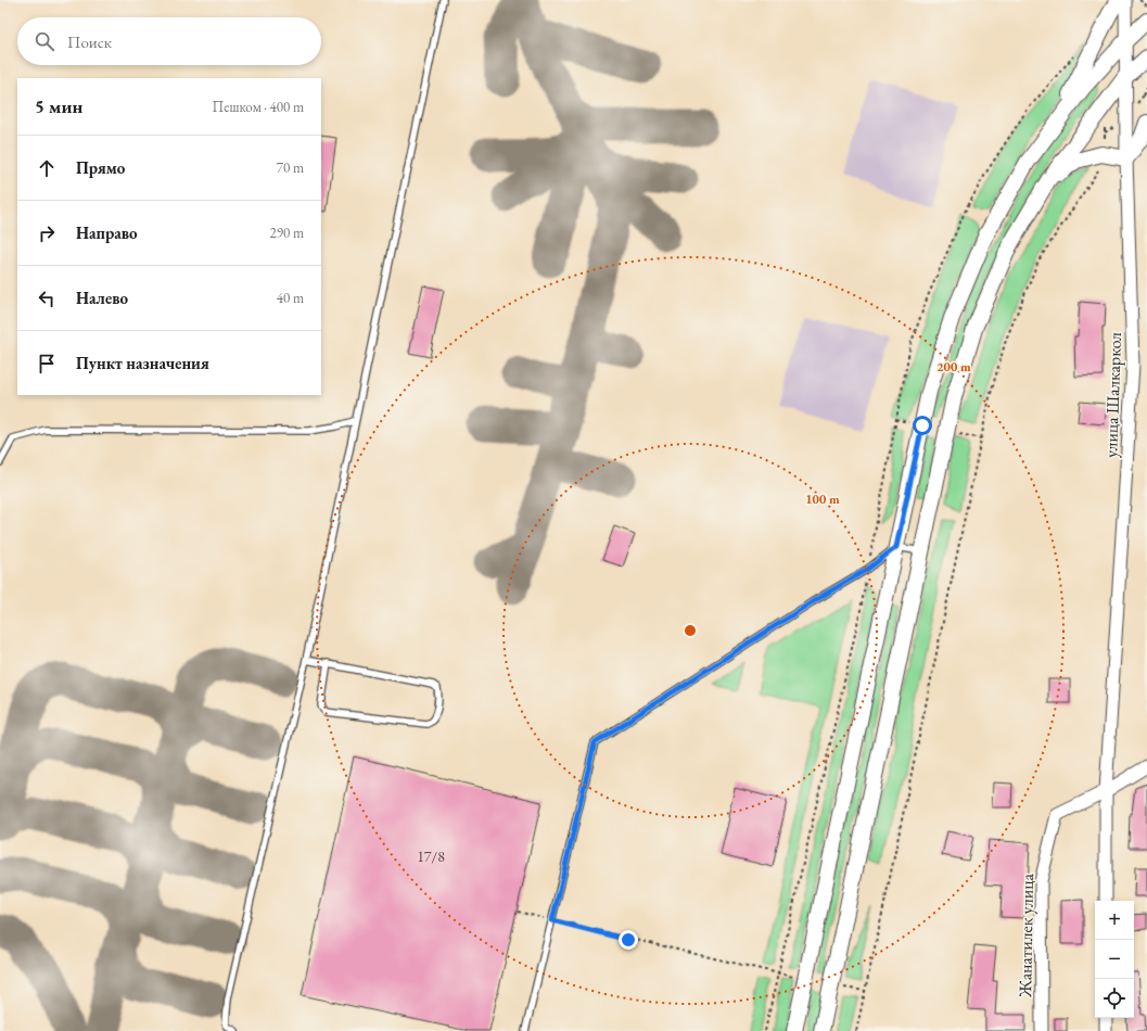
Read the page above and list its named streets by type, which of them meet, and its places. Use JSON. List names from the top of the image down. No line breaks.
{"streets":{"street":["улица Шалкаркол","Жанатилек улица"]},"crossings":[["улица Шалкаркол","Жанатилек улица"]],"house_numbers":["17/8"],"page":{"search":"Поиск","heading":["5 мин","Пешком · 400 m"],"list":[["Прямо","70 m"],["Направо","290 m"],["Налево","40 m"],"Пункт назначения"],"map_buttons":["+","−"]},"rings":["200 m","100 m"]}
